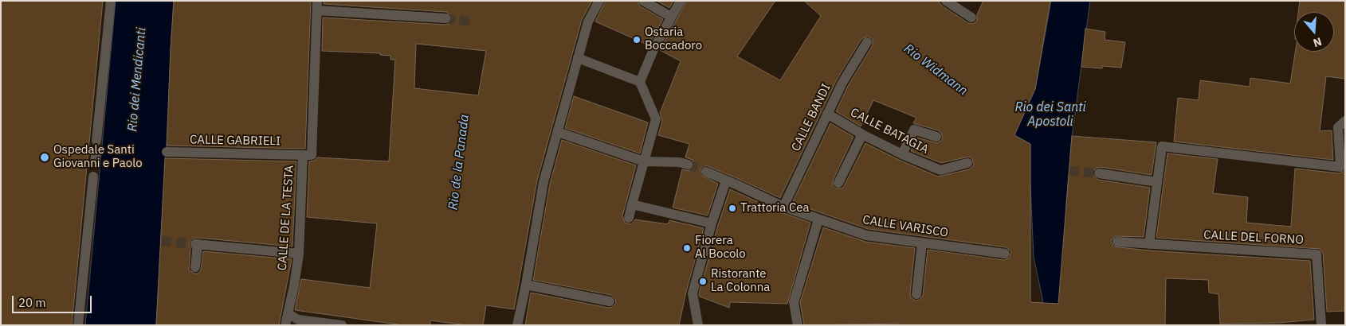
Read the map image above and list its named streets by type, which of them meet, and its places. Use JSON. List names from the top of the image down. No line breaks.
{"streets":{"street":["CALLE BANDI","CALLE BATAGIA","CALLE GABRIELI","CALLE DE LA TESTA","CALLE VARISCO","CALLE DEL FORNO"]},"crossings":[["CALLE BANDI","CALLE BATAGIA"],["CALLE BANDI","CALLE VARISCO"],["CALLE GABRIELI","CALLE DE LA TESTA"]],"water":["Rio Widmann","Rio dei Mendicanti","Rio dei Santi Apostoli","Rio de la Panada"],"places":["Ostaria Boccadoro","Ospedale Santi Giovanni e Paolo","Trattoria Cea","Fiorera Al Bocolo","Ristorante La Colonna"],"scale_bar":"20 m","north":"bottom"}
